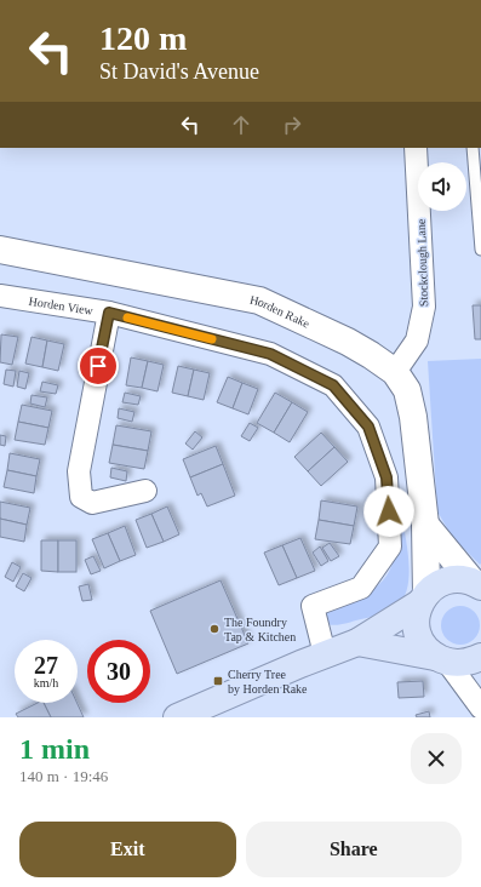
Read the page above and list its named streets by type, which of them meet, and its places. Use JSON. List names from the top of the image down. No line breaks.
{"streets":{"street":["Stockclough Lane","Horden View","Horden Rake"]},"crossings":[["Stockclough Lane","Horden Rake"]],"places":{"other":["The Foundry Tap & Kitchen"],"transit":["Cherry Tree by Horden Rake"]},"page":{"turn":["120 m","St David's Avenue"],"speed":"27 km/h","limit":"30","heading":["1 min","140 m · 19:46"],"buttons":["Exit","Share"]}}
